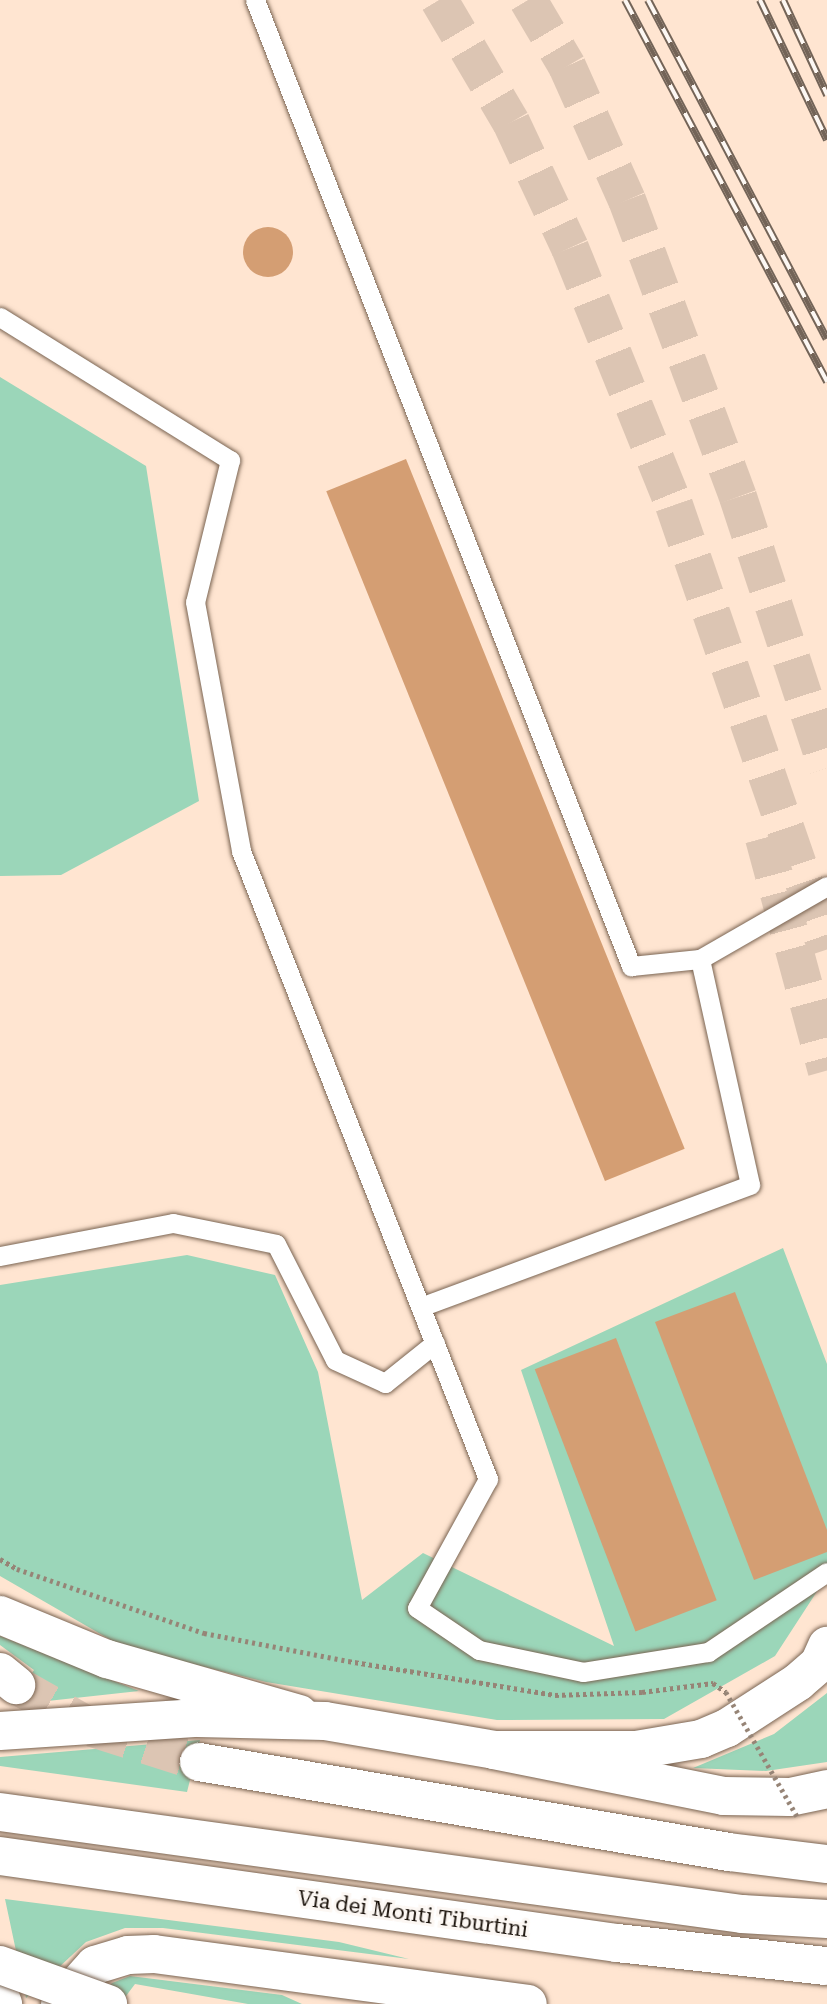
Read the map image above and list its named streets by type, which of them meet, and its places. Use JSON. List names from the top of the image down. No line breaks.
{"streets":{"main road":["Via dei Monti Tiburtini"]}}
